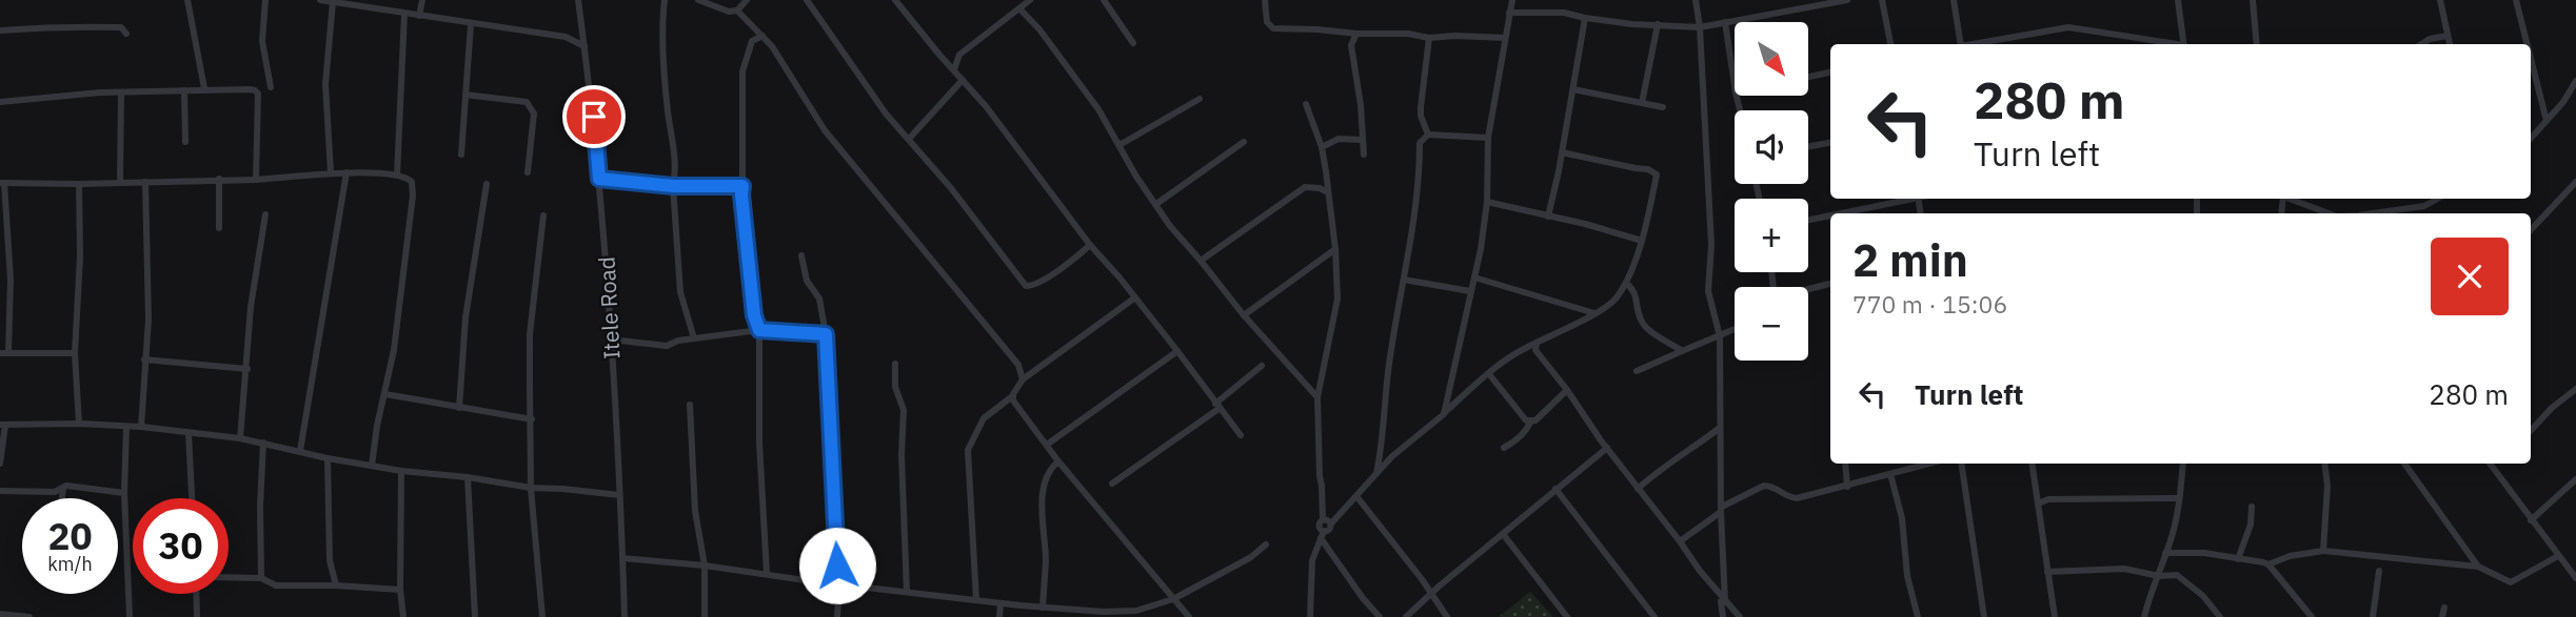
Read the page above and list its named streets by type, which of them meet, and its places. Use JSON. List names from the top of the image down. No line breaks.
{"streets":{"street":["Itele Road"]},"north":"bottom right","page":{"map_buttons":["+","−"],"turn":["280 m","Turn left"],"heading":["2 min","770 m · 15:06"],"list":[{"name":"Turn left","value":"280 m"}],"speed":"20 km/h","limit":"30"}}
